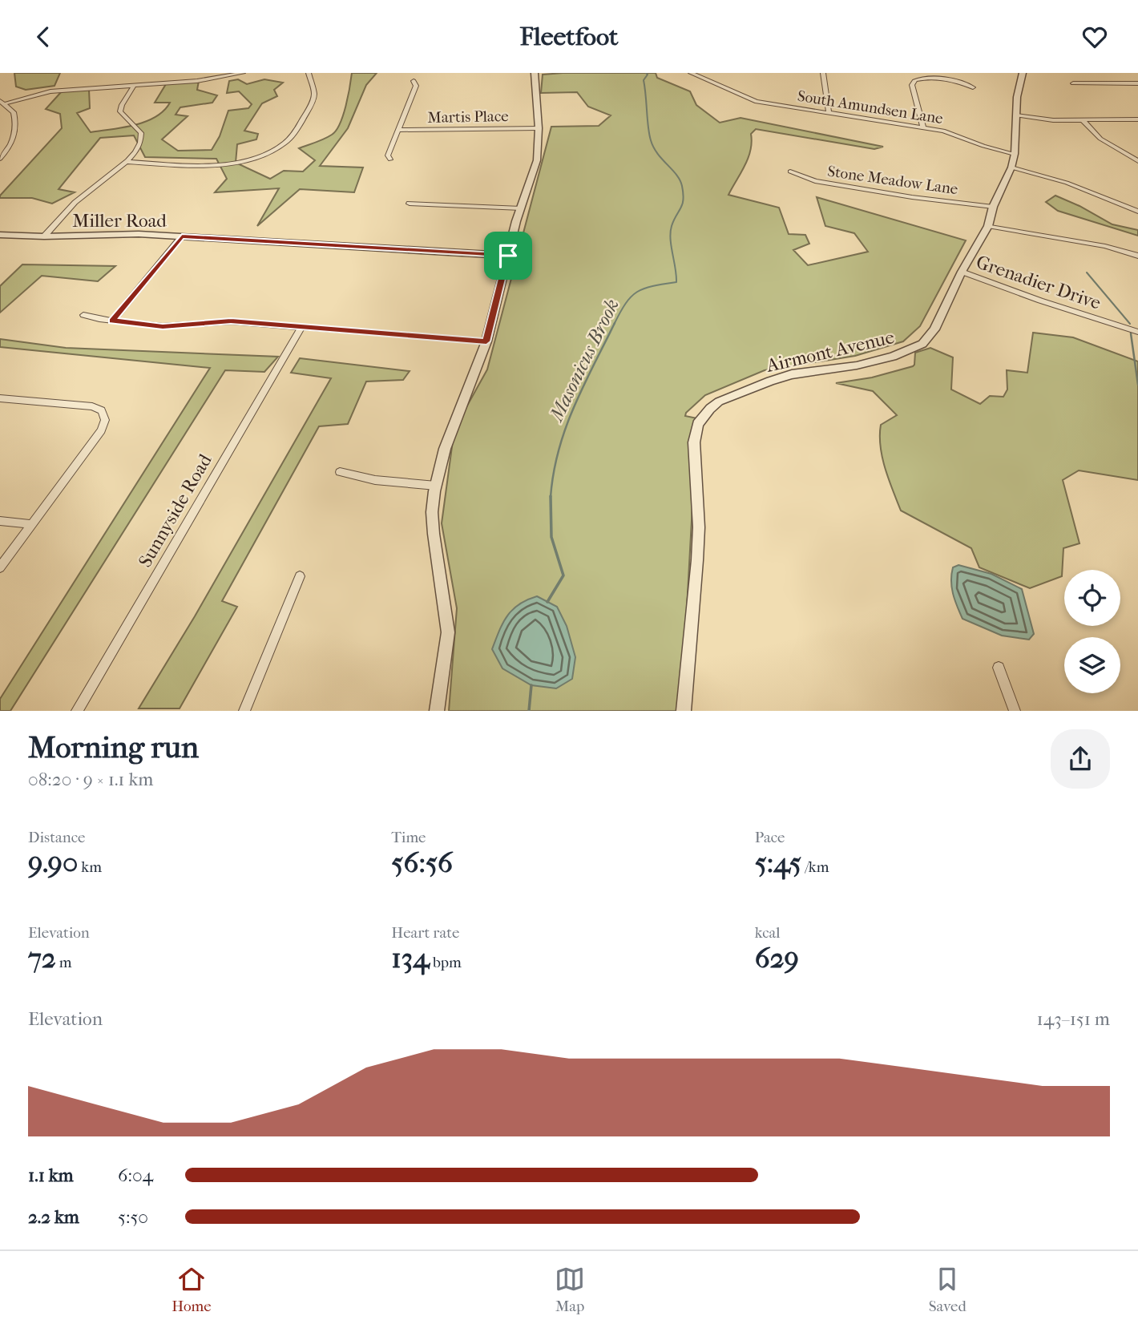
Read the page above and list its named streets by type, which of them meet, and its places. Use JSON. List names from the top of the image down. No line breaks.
{"streets":{"street":["South Amundsen Lane","Martis Place","Stone Meadow Lane","Miller Road","Grenadier Drive","Airmont Avenue","Sunnyside Road"]},"crossings":[["South Amundsen Lane","Airmont Avenue"],["Stone Meadow Lane","Airmont Avenue"],["Grenadier Drive","Airmont Avenue"]],"water":["Masonicus Brook"],"page":{"header":"Fleetfoot","heading":["Morning run","08:20 · 9 × 1.1 km"],"stats":[["Distance","9.90 km"],["Time","56:56"],["Pace","5:45 /km"],["Elevation","72 m"],["Heart rate","134 bpm"],["kcal","629"]],"chart":["Elevation","143–151 m"],"list":[{"name":"1.1 km","note":"6:04"},{"name":"2.2 km","note":"5:50"}],"tabs":["Home","Map","Saved"]}}
